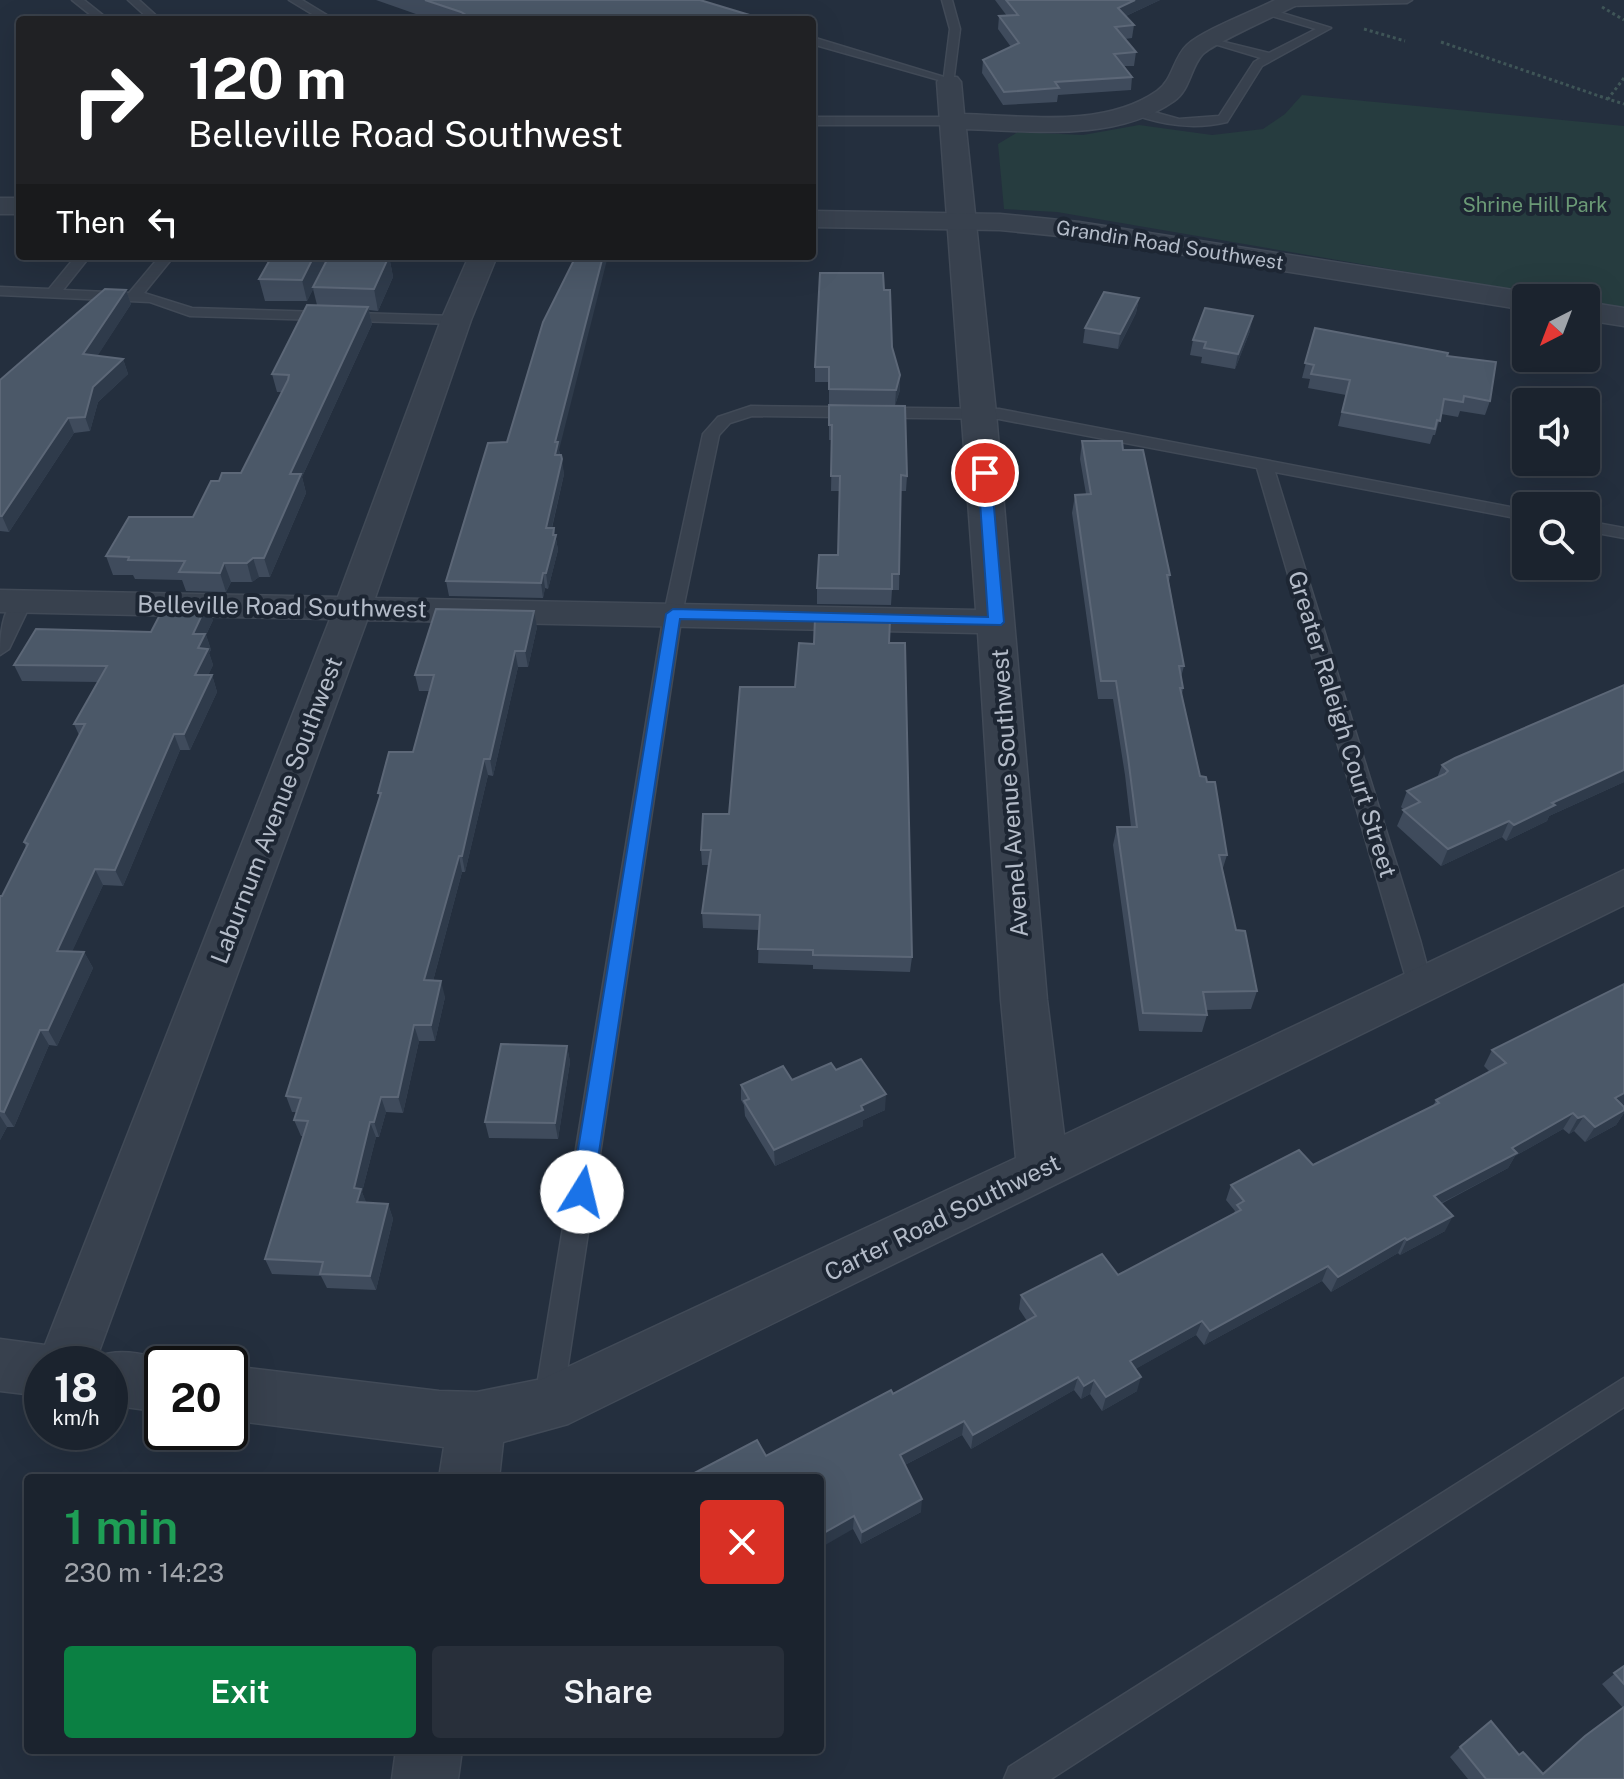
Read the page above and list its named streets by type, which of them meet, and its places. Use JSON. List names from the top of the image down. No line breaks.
{"streets":{"street":["Grandin Road Southwest","Belleville Road Southwest","Avenel Avenue Southwest","Laburnum Avenue Southwest","Carter Road Southwest"],"lane":["Greater Raleigh Court Street"]},"crossings":[["Grandin Road Southwest","Avenel Avenue Southwest"],["Belleville Road Southwest","Avenel Avenue Southwest"],["Belleville Road Southwest","Laburnum Avenue Southwest"],["Greater Raleigh Court Street","Carter Road Southwest"],["Avenel Avenue Southwest","Carter Road Southwest"]],"parks":["Shrine Hill Park"],"north":"bottom left","page":{"turn":["120 m","Belleville Road Southwest"],"then":"Then","speed":"18 km/h","limit":"20","heading":["1 min","230 m · 14:23"],"buttons":["Exit","Share"]}}
